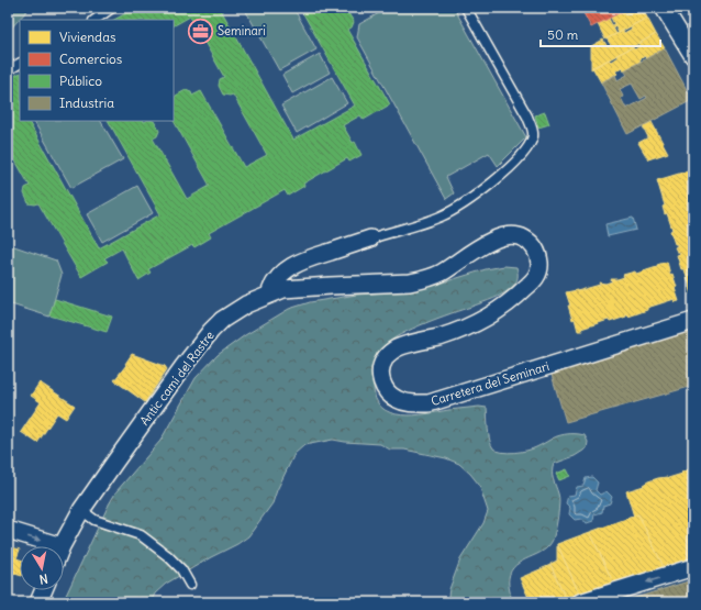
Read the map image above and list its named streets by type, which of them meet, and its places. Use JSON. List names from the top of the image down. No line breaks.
{"streets":{"street":["Antic camí del Rastre","Carretera del Seminari"]},"crossings":[["Antic camí del Rastre","Carretera del Seminari"]],"places":{"office":["Seminari"]},"legend":["Viviendas","Comercios","Público","Industria"],"scale_bar":"50 m","north":"bottom"}
